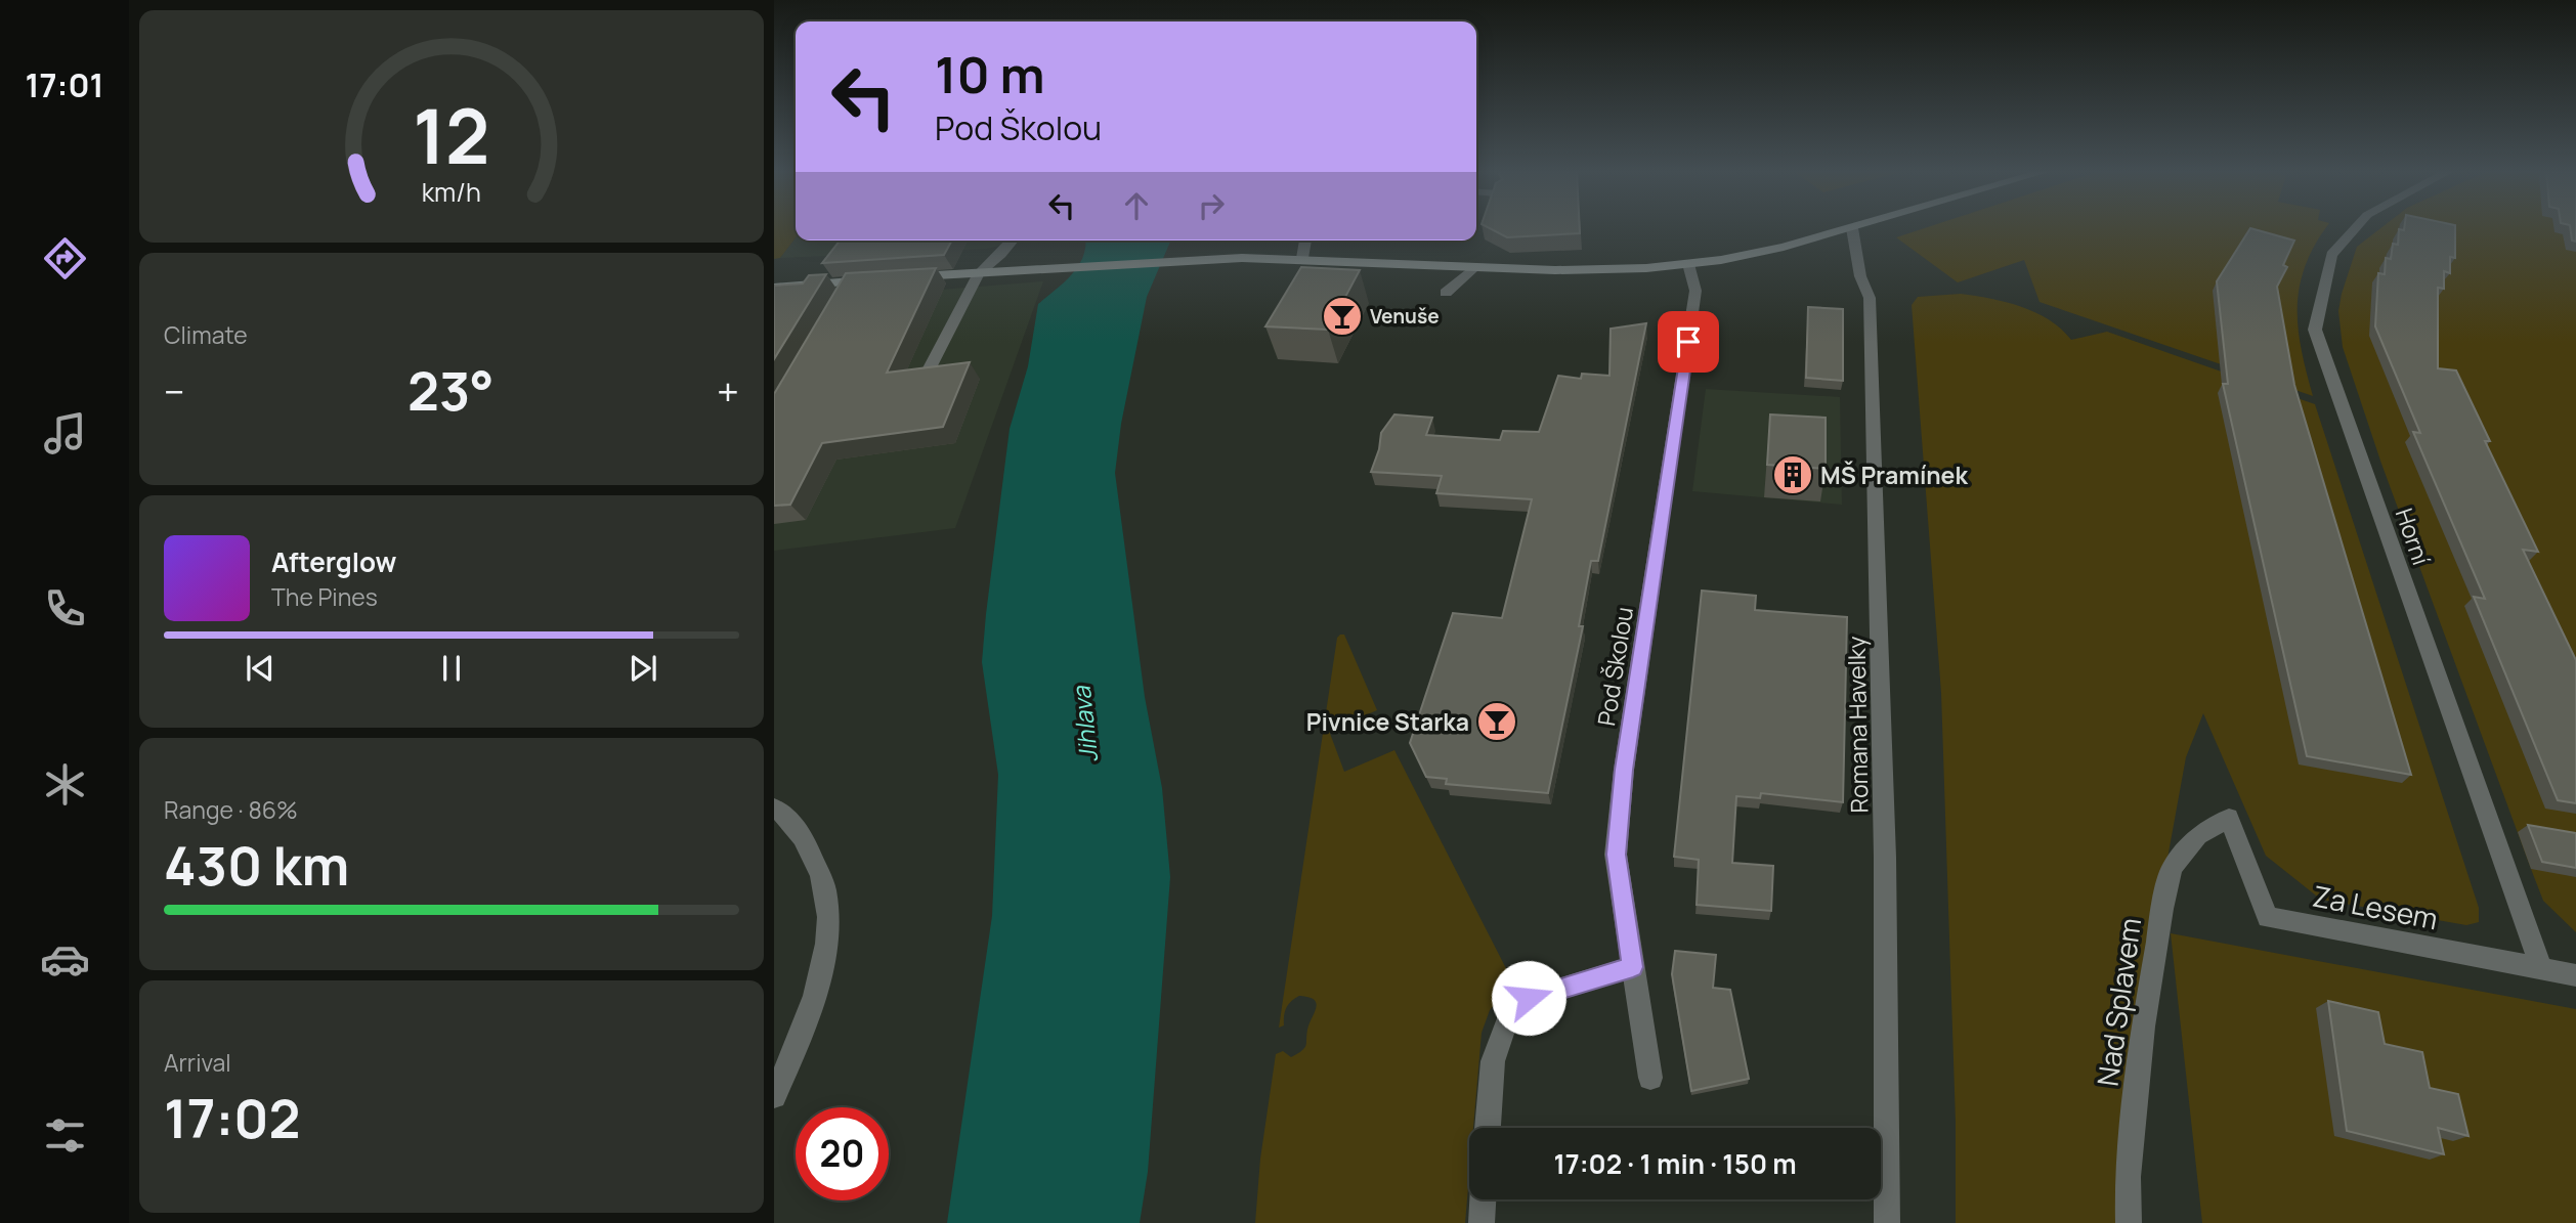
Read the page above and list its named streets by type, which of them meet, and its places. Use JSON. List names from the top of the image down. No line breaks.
{"streets":{"street":["Horní","Pod Školou","Romana Havelky","Za Lesem","Nad Splavem"]},"crossings":[["Horní","Za Lesem"],["Za Lesem","Nad Splavem"]],"water":["Jihlava"],"places":{"bar":["Venuše","Pivnice Starka"],"building":["MŠ Pramínek"]},"page":{"tabs":"17:01","turn":["10 m","Pod Školou"],"tile":["Climate",["Range · 86%","430 km"],["Arrival","17:02"]],"heat":["−","23°","+"],"song":["Afterglow","The Pines"],"limit":"20","trip":"17:02 · 1 min · 150 m","gauge":["12","km/h"]}}
